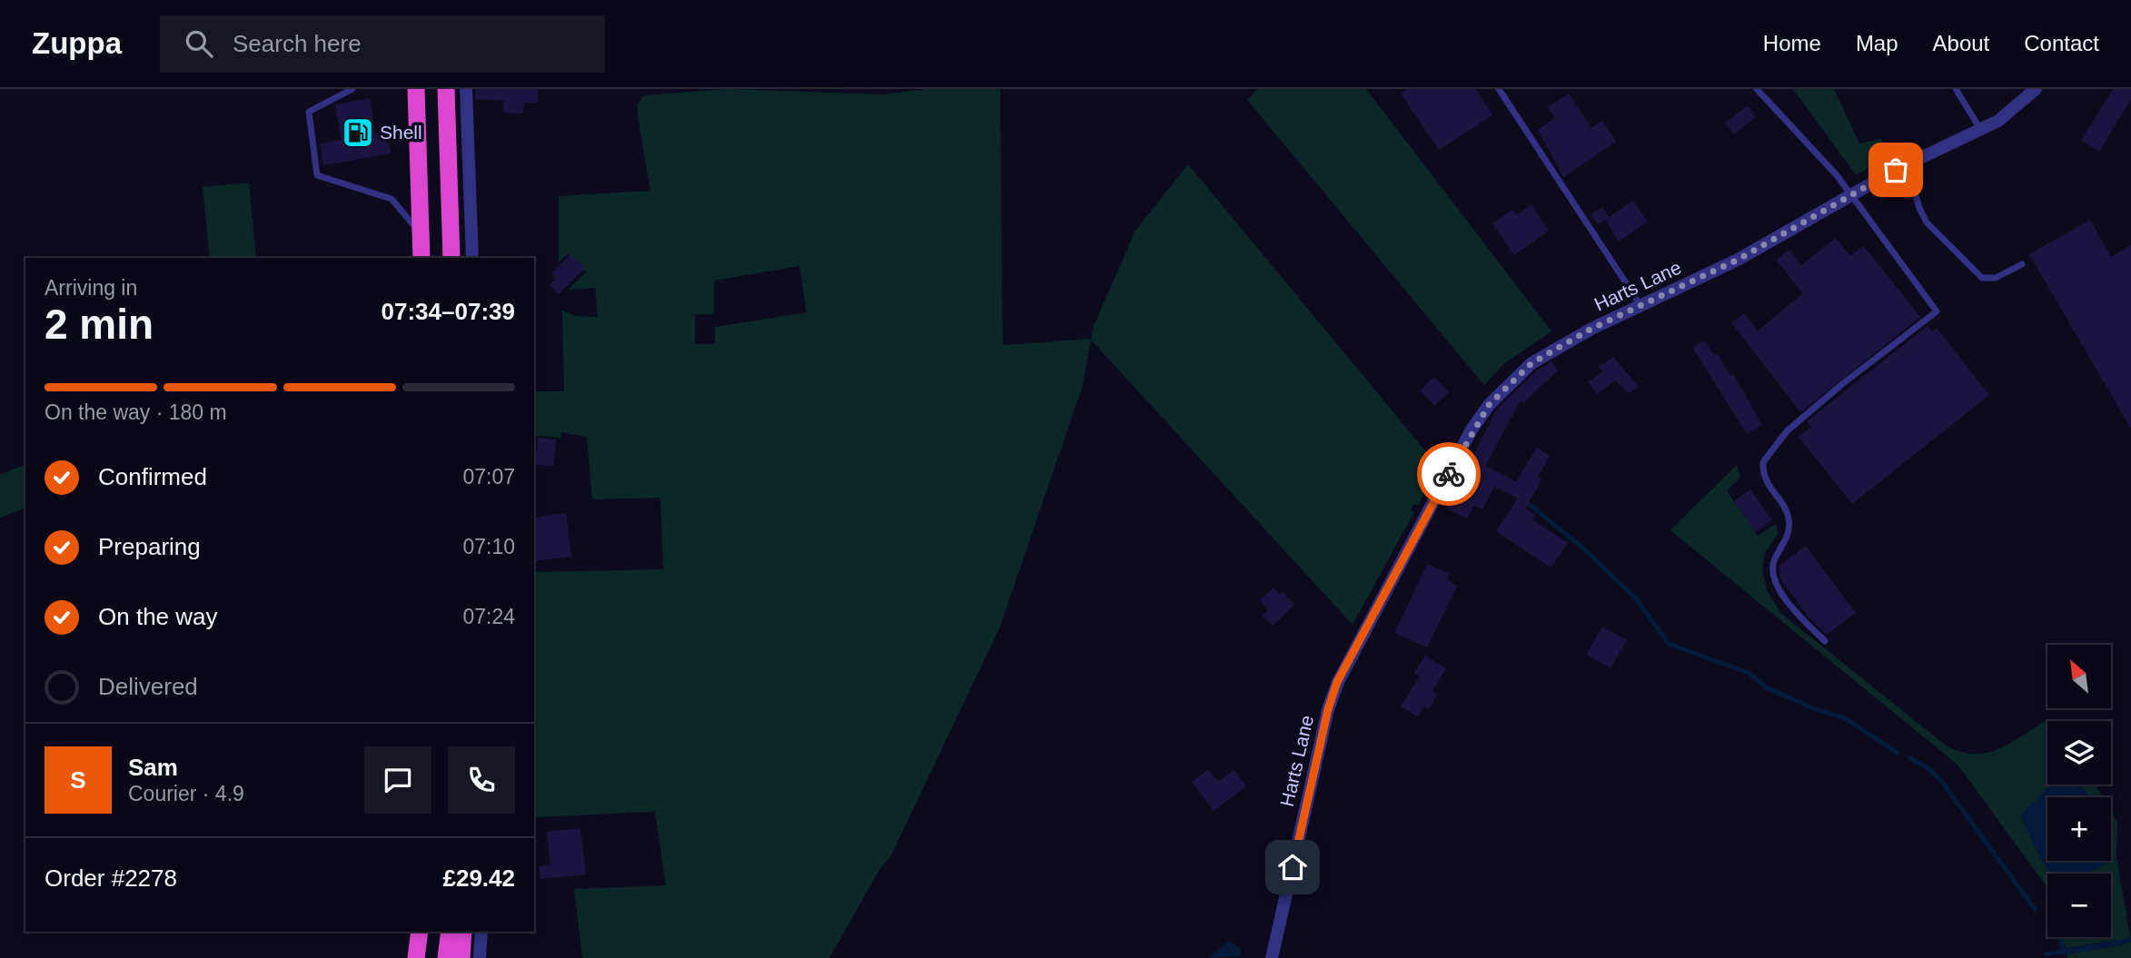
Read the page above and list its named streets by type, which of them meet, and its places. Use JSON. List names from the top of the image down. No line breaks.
{"streets":{"street":["Harts Lane"]},"places":{"fuel station":["Shell"]},"north":"top left","page":{"header":"Zuppa","search":"Search here","nav":["Home","Map","About","Contact"],"heading":["2 min","Arriving in","07:34–07:39"],"panel":["Sam","Courier · 4.9","Order #2278","£29.42"],"bar":"On the way · 180 m","list":[["Confirmed","07:07"],["Preparing","07:10"],["On the way","07:24"],"Delivered"],"map_buttons":["+","−"],"round":"S"}}
